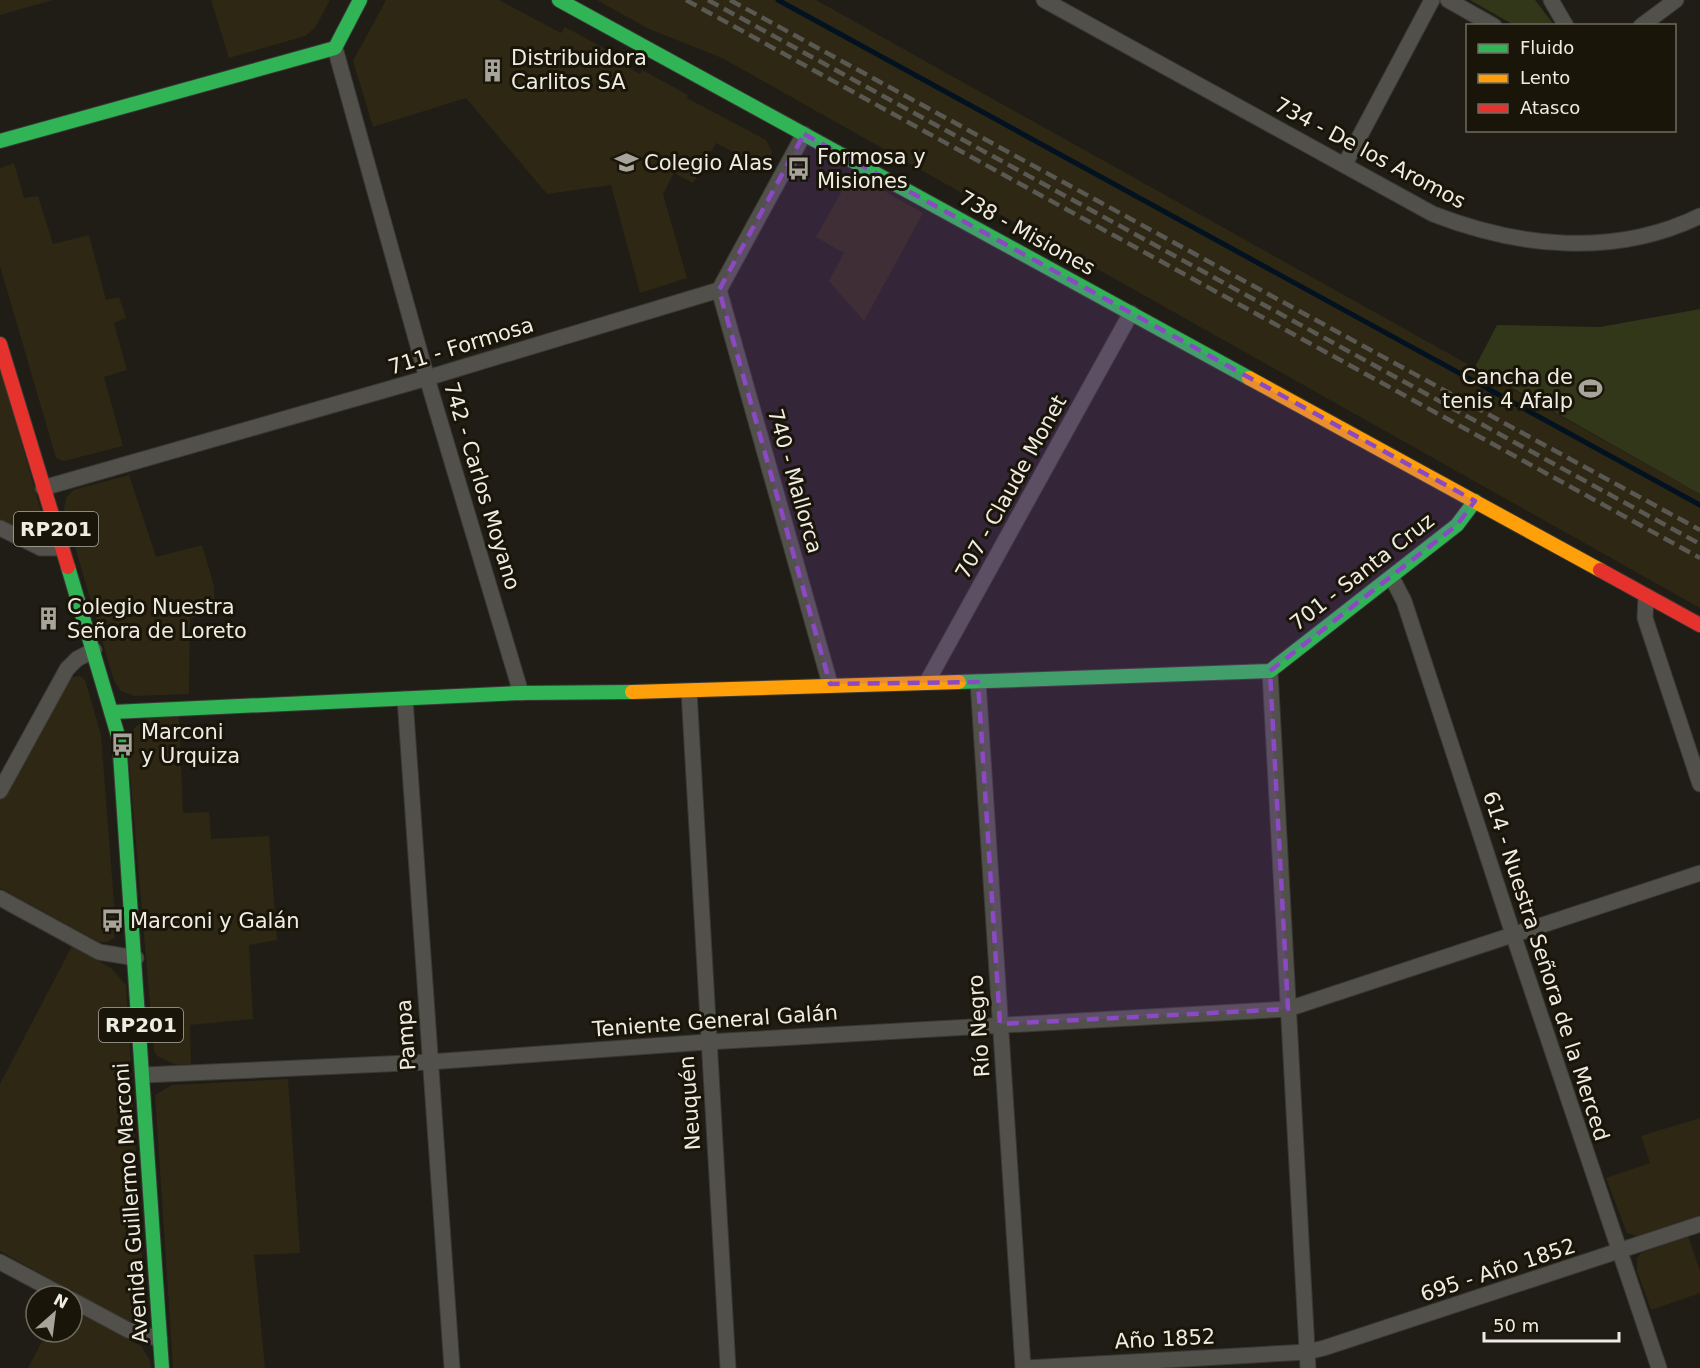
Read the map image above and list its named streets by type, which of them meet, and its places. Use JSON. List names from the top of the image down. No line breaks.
{"streets":{"street":["734 - De los Aromos","738 - Misiones","711 - Formosa","740 - Mallorca","742 - Carlos Moyano","707 - Claude Monet","RP201","701 - Santa Cruz","614 - Nuestra Señora de la Merced","Teniente General Galán","Río Negro","Pampa","Neuquén","Avenida Guillermo Marconi","695 - Año 1852","Año 1852"]},"crossings":[["738 - Misiones","707 - Claude Monet"],["738 - Misiones","701 - Santa Cruz"],["711 - Formosa","740 - Mallorca"],["711 - Formosa","742 - Carlos Moyano"],["711 - Formosa","RP201"],["RP201","Avenida Guillermo Marconi"],["701 - Santa Cruz","614 - Nuestra Señora de la Merced"],["614 - Nuestra Señora de la Merced","Teniente General Galán"],["614 - Nuestra Señora de la Merced","695 - Año 1852"],["Teniente General Galán","Río Negro"],["Teniente General Galán","Pampa"],["Teniente General Galán","Neuquén"],["Teniente General Galán","Avenida Guillermo Marconi"],["Río Negro","Año 1852"],["695 - Año 1852","Año 1852"]],"places":{"building":["Distribuidora Carlitos SA","Colegio Nuestra Señora de Loreto"],"school or university":["Colegio Alas"],"bus stop":["Formosa y Misiones","Marconi y Urquiza","Marconi y Galán"],"sports":["Cancha de tenis 4 Afalp"]},"legend":["Fluido","Lento","Atasco"],"scale_bar":"50 m","north":"top right"}
